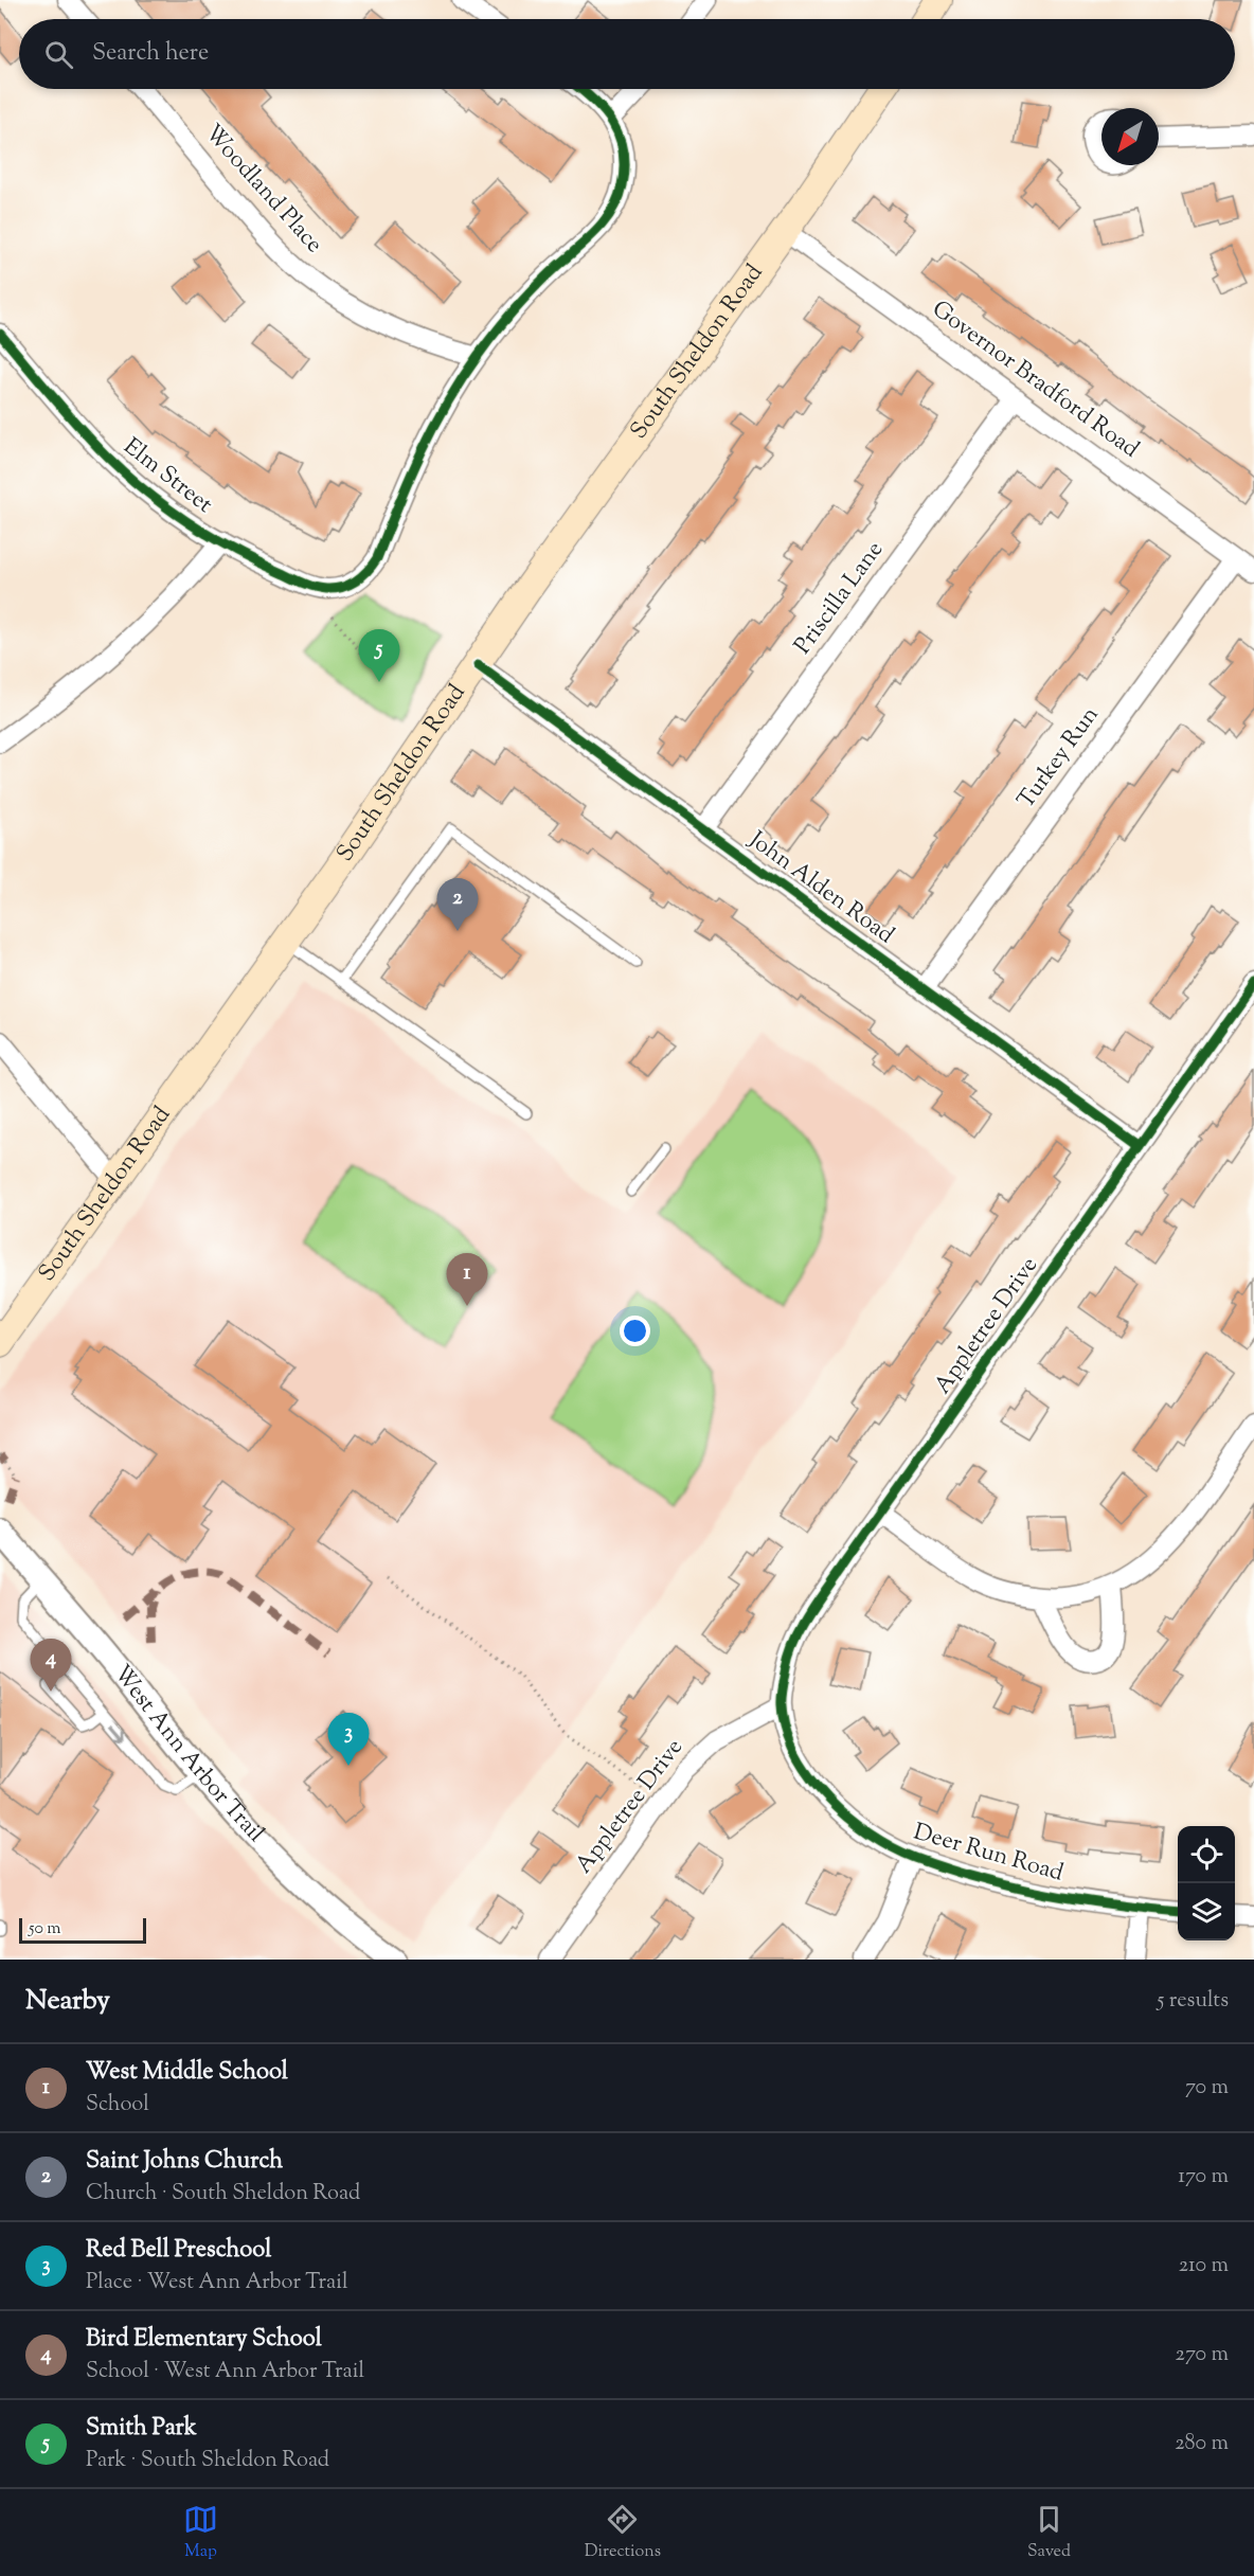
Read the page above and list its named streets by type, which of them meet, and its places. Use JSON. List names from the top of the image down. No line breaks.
{"streets":{"main road":["South Sheldon Road"],"street":["Woodland Place","Governor Bradford Road","Elm Street","Priscilla Lane","Turkey Run","John Alden Road","Appletree Drive","West Ann Arbor Trail","Deer Run Road"]},"crossings":[["Woodland Place","Elm Street"],["South Sheldon Road","Governor Bradford Road"],["South Sheldon Road","John Alden Road"],["Governor Bradford Road","Priscilla Lane"],["Governor Bradford Road","Turkey Run"],["Priscilla Lane","John Alden Road"],["Turkey Run","John Alden Road"],["John Alden Road","Appletree Drive"],["Appletree Drive","Deer Run Road"]],"scale_bar":"50 m","north":"bottom left","page":{"search":"Search here","pins":["5","2","1","4","3"],"scale":"50 m","heading":["Nearby","5 results"],"list":[{"mark":"1","name":"West Middle School","note":"School","value":"70 m"},{"mark":"2","name":"Saint Johns Church","note":"Church · South Sheldon Road","value":"170 m"},{"mark":"3","name":"Red Bell Preschool","note":"Place · West Ann Arbor Trail","value":"210 m"},{"mark":"4","name":"Bird Elementary School","note":"School · West Ann Arbor Trail","value":"270 m"},{"mark":"5","name":"Smith Park","note":"Park · South Sheldon Road","value":"280 m"}],"nav":["Map","Directions","Saved"]}}
